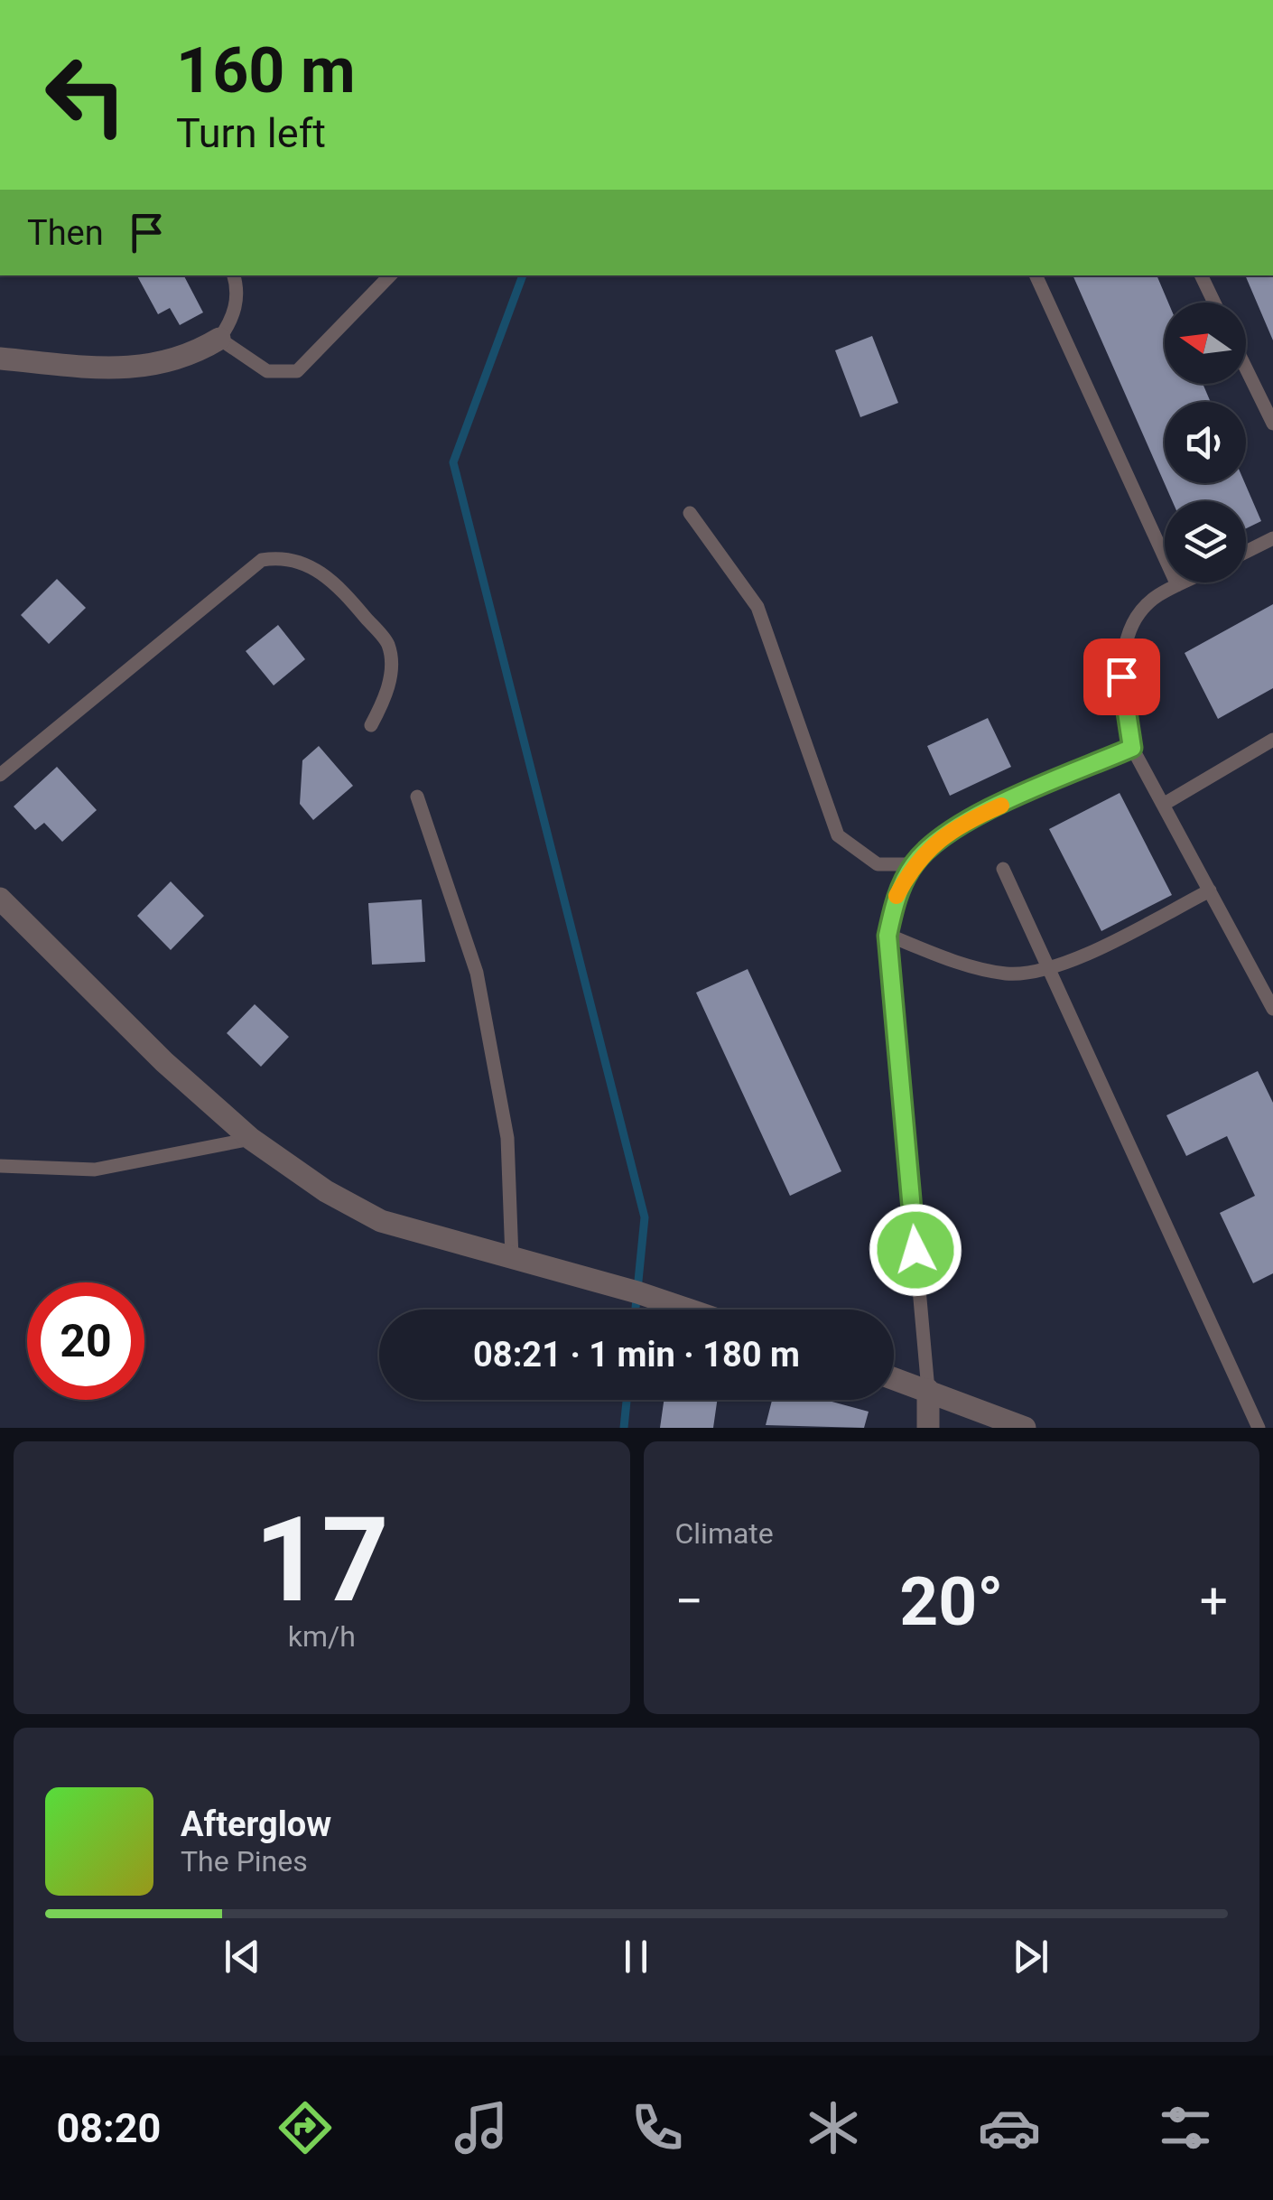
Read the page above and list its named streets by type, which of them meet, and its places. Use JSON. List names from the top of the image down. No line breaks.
{"north":"left","page":{"turn":["160 m","Turn left"],"then":"Then","limit":"20","trip":"08:21 · 1 min · 180 m","tile":[["17","km/h"],"Climate"],"heat":["−","20°","+"],"song":["Afterglow","The Pines"],"tabs":"08:20"}}
